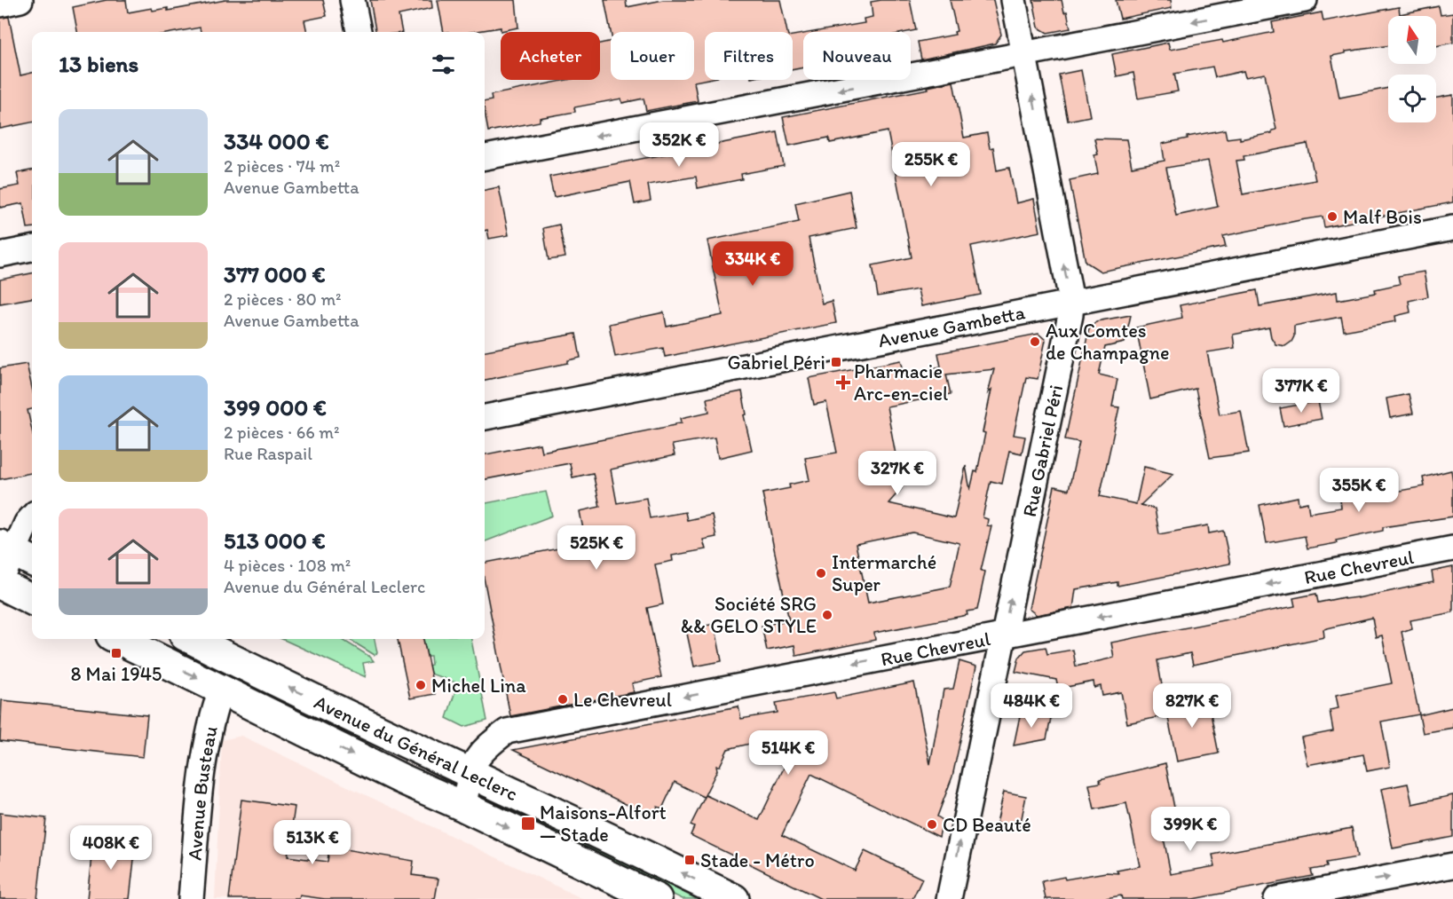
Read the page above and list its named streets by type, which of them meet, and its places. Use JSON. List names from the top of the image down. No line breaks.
{"streets":{"main road":["Avenue du Général Leclerc"],"street":["Avenue Gambetta","Rue Gabriel Péri","Rue Chevreul","Avenue Busteau"]},"crossings":[["Avenue Gambetta","Rue Gabriel Péri"],["Rue Gabriel Péri","Rue Chevreul"],["Rue Chevreul","Avenue du Général Leclerc"],["Avenue du Général Leclerc","Avenue Busteau"]],"one_way":["Rue Gabriel Péri","Rue Chevreul"],"places":{"other":["Malf Bois","Aux Comtes de Champagne","Intermarché Super","Société SRG && GELO STYLE","Michel Lina","Le Chevreul","CD Beauté"],"transit":["Gabriel Péri","8 Mai 1945","Maisons-Alfort — Stade","Stade - Métro"],"health":["Pharmacie Arc-en-ciel"]},"north":"top","page":{"chip":["Acheter","Louer","Filtres","Nouveau"],"heading":"13 biens","list":[{"name":"334 000 €","note":"2 pièces · 74 m² · Avenue Gambetta"},{"name":"377 000 €","note":"2 pièces · 80 m² · Avenue Gambetta"},{"name":"399 000 €","note":"2 pièces · 66 m² · Rue Raspail"},{"name":"513 000 €","note":"4 pièces · 108 m² · Avenue du Général Leclerc"}],"price":["352K €","255K €","334K €","377K €","327K €","355K €","525K €","484K €","827K €","514K €","399K €","513K €","408K €"]}}
